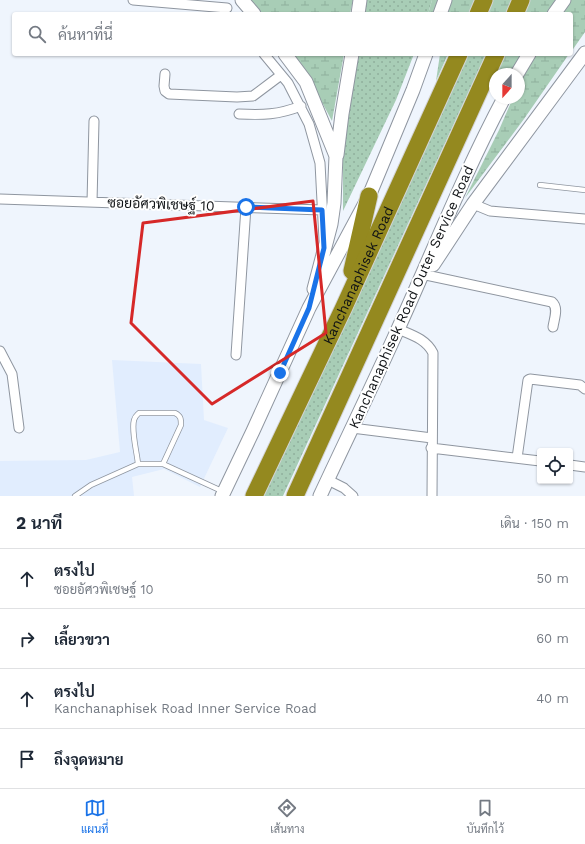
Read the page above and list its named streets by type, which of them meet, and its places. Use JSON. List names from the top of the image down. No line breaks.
{"streets":{"highway":["Kanchanaphisek Road"],"main road":["Kanchanaphisek Road Outer Service Road"],"street":["ซอยอัศวพิเชษฐ์ 10"]},"north":"bottom","page":{"search":"ค้นหาที่นี่","heading":["2 นาที","เดิน · 150 m"],"list":[["ตรงไป","ซอยอัศวพิเชษฐ์ 10","50 m"],["เลี้ยวขวา","60 m"],["ตรงไป","Kanchanaphisek Road Inner Service Road","40 m"],"ถึงจุดหมาย"],"nav":["แผนที่","เส้นทาง","บันทึกไว้"]}}
